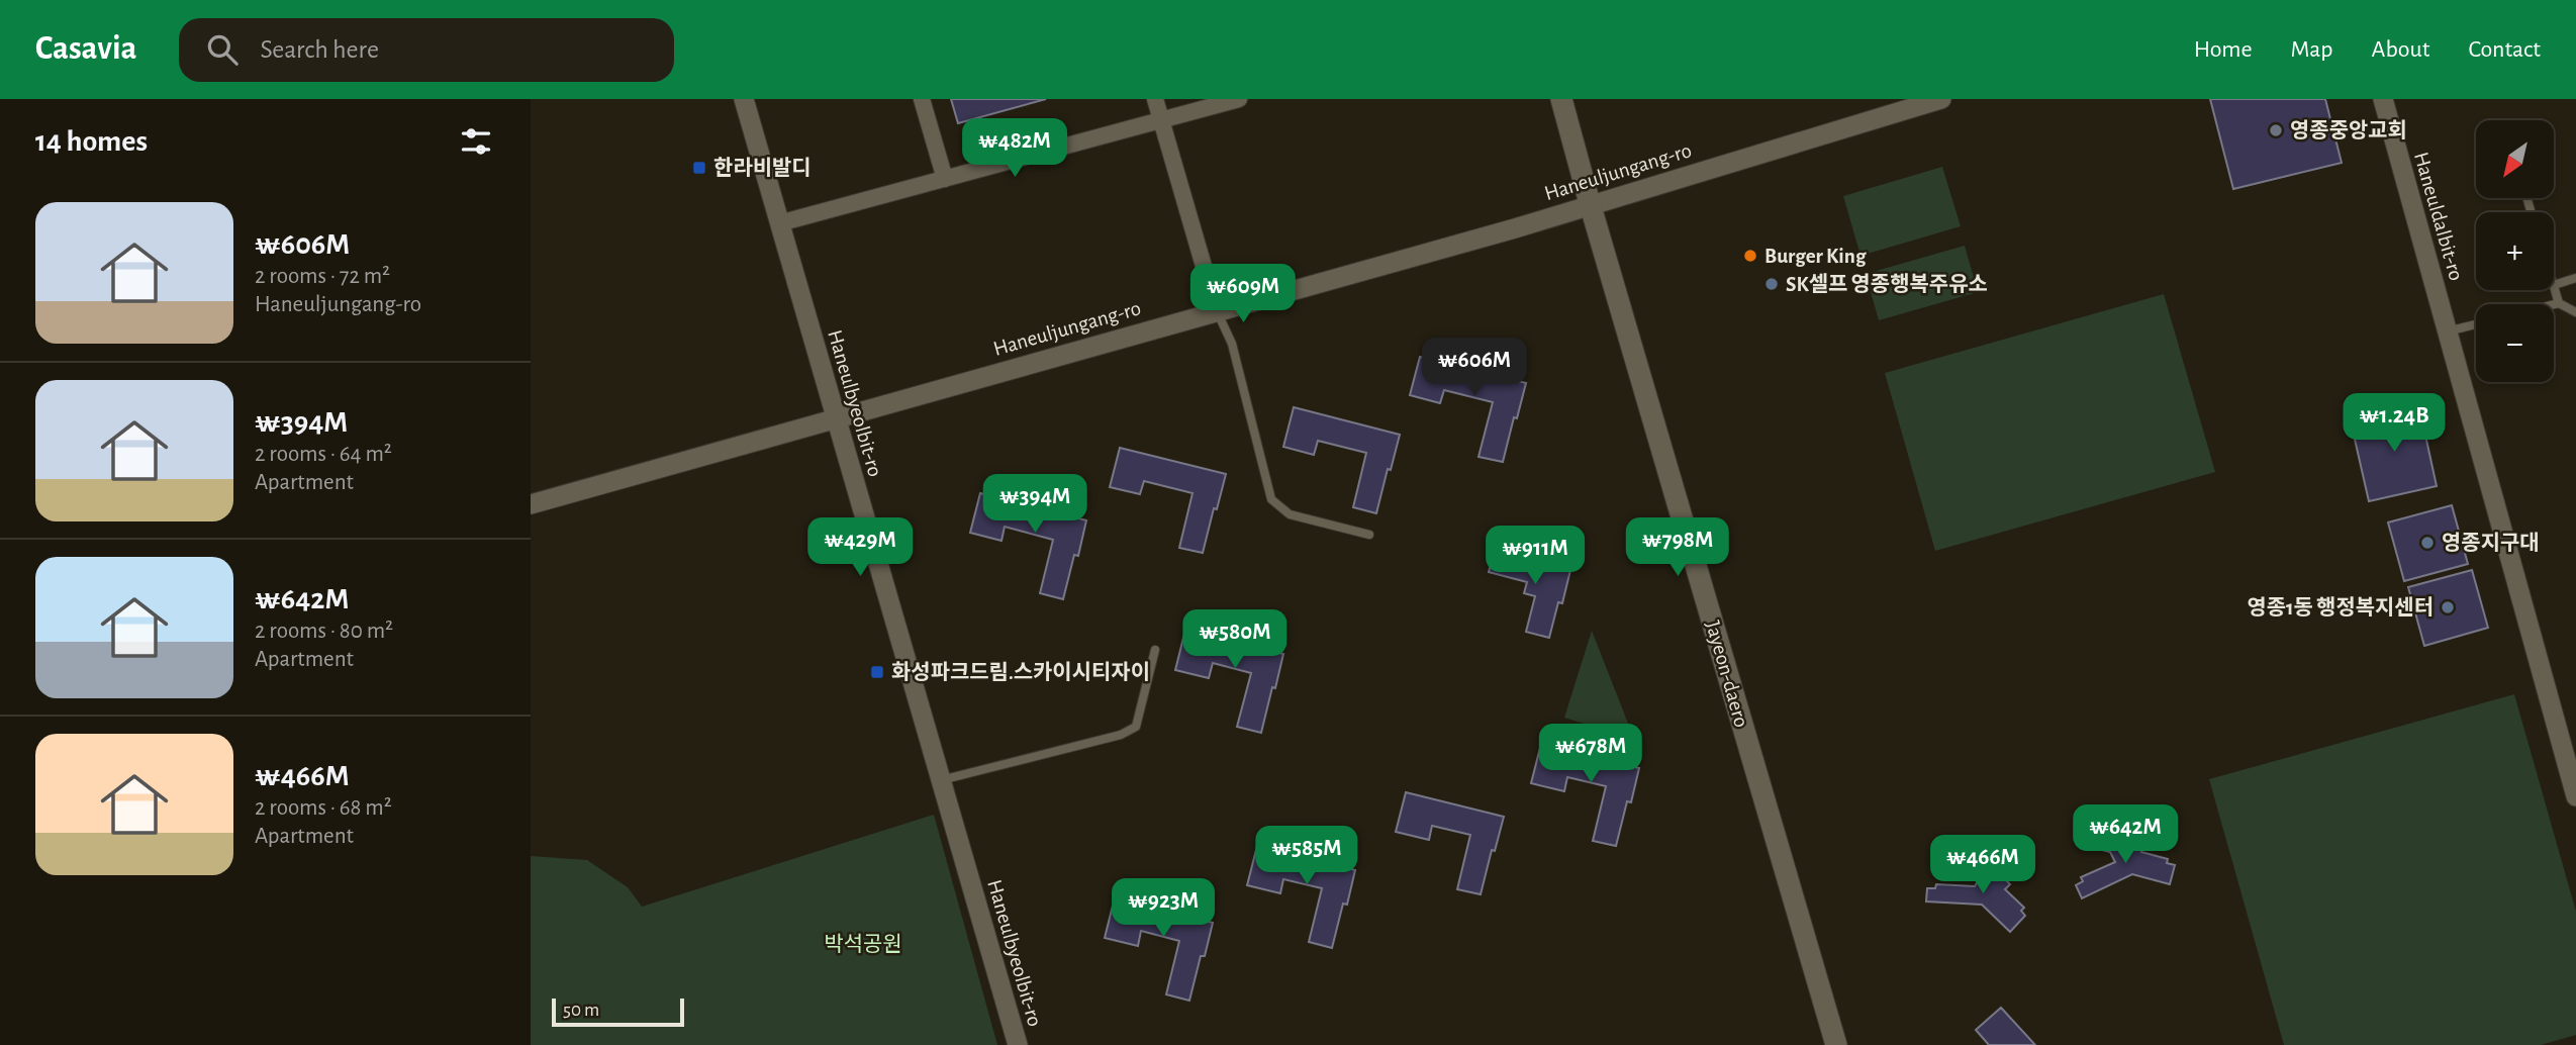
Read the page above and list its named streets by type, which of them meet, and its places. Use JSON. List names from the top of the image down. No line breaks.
{"streets":{"main road":["Jayeon-daero"],"street":["Haneuljungang-ro","Haneuldalbit-ro","Haneulbyeolbit-ro"]},"crossings":[["Haneuljungang-ro","Haneulbyeolbit-ro"],["Haneuljungang-ro","Jayeon-daero"]],"parks":["박석공원"],"places":{"other":["영종중앙교회","Burger King","SK셀프 영종행복주유소","영종지구대","영종1동 행정복지센터"],"transit":["한라비발디","화성파크드림.스카이시티자이"]},"scale_bar":"50 m","north":"bottom left","page":{"header":"Casavia","search":"Search here","nav":["Home","Map","About","Contact"],"heading":"14 homes","price":["₩482M","₩609M","₩606M","₩1.24B","₩394M","₩429M","₩798M","₩911M","₩580M","₩678M","₩642M","₩585M","₩466M","₩923M"],"map_buttons":["+","−"],"list":[{"name":"₩606M","note":"2 rooms · 72 m² · Haneuljungang-ro"},{"name":"₩394M","note":"2 rooms · 64 m² · Apartment"},{"name":"₩642M","note":"2 rooms · 80 m² · Apartment"},{"name":"₩466M","note":"2 rooms · 68 m² · Apartment"}],"scale":"50 m"}}
